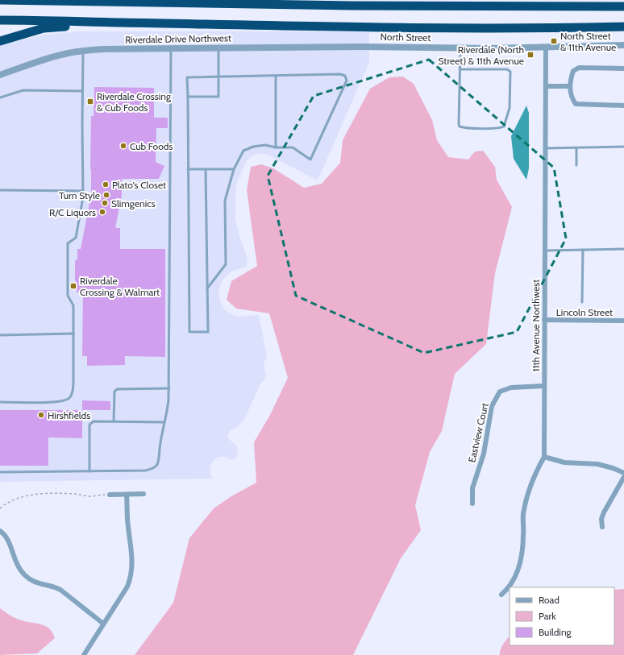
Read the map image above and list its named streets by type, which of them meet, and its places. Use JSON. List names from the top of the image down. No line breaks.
{"streets":{"street":["North Street","Riverdale Drive Northwest","Lincoln Street","11th Avenue Northwest","Eastview Court"]},"crossings":[["North Street","Riverdale Drive Northwest"],["North Street","11th Avenue Northwest"],["Lincoln Street","11th Avenue Northwest"],["11th Avenue Northwest","Eastview Court"]],"places":{"transit":["North Street & 11th Avenue","Riverdale (North Street) & 11th Avenue","Riverdale Crossing & Cub Foods","Riverdale Crossing & Walmart"],"other":["Cub Foods","Plato's Closet","Turn Style","Slimgenics","R/C Liquors","Hirshfields"]},"legend":["Road","Park","Building"]}
